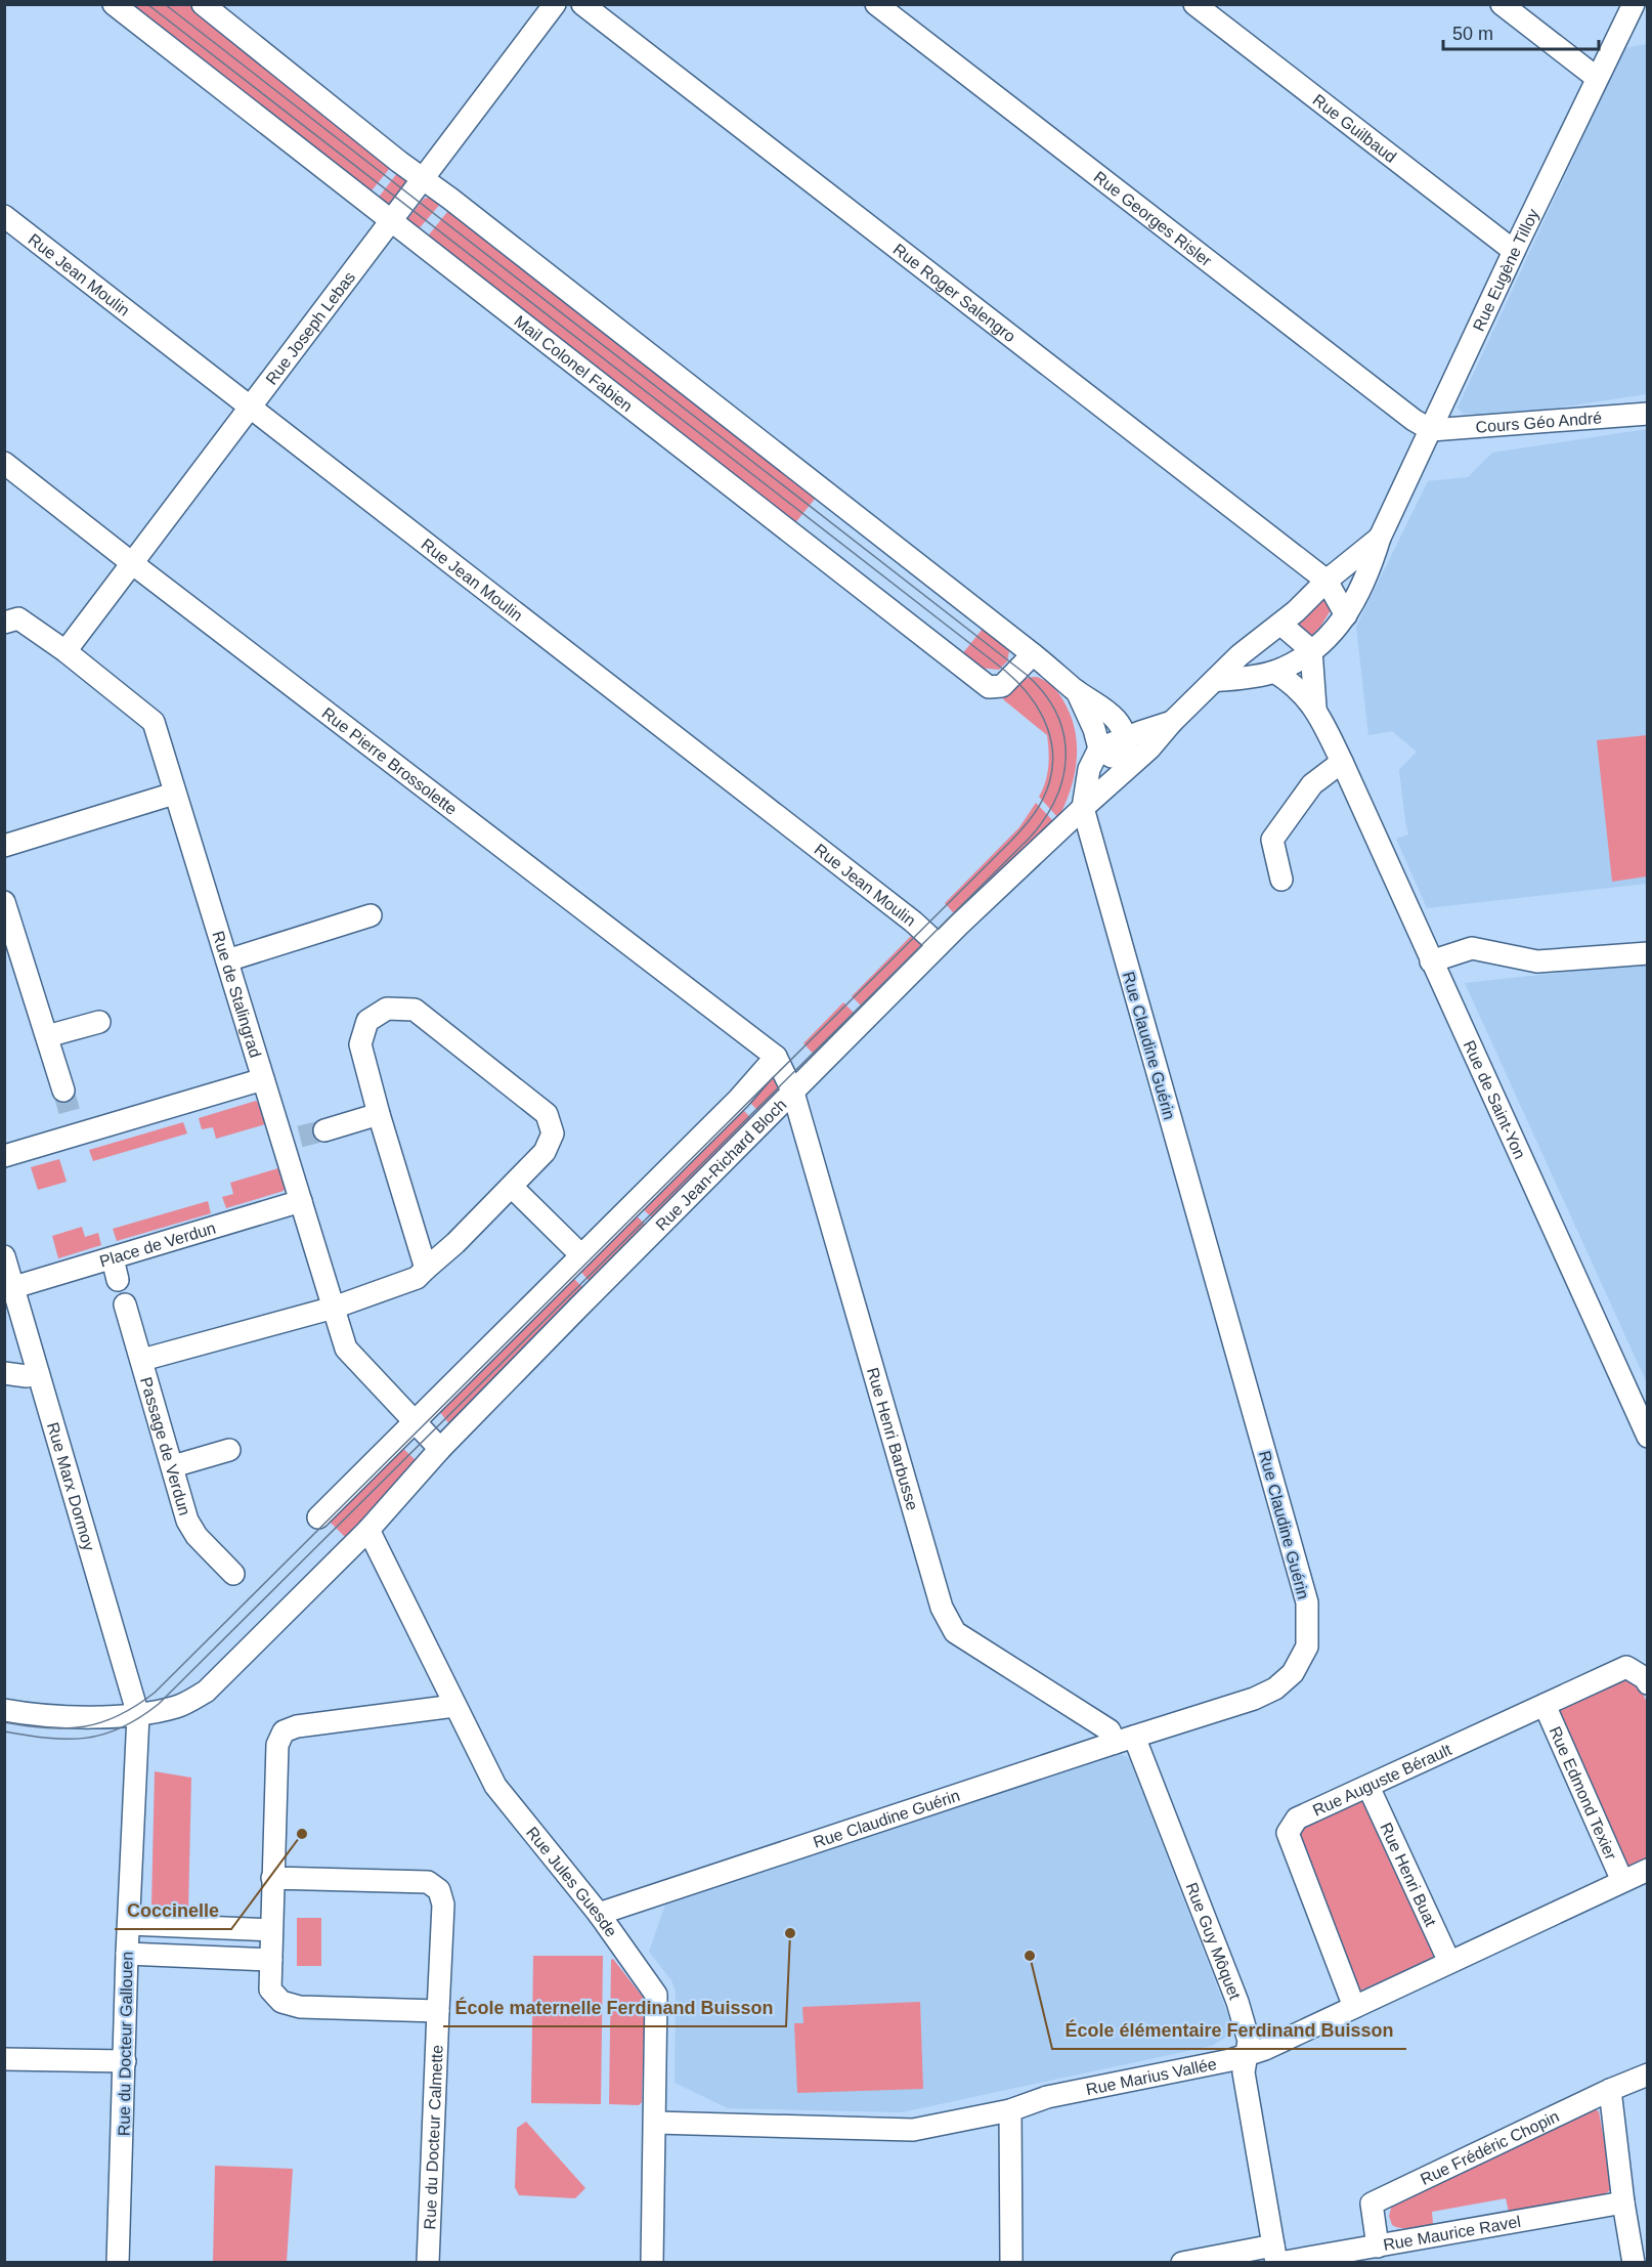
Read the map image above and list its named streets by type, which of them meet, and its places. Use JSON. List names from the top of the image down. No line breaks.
{"streets":{"street":["Rue Guilbaud","Rue Georges Risler","Rue Eugène Tilloy","Rue Jean Moulin","Rue Roger Salengro","Rue Joseph Lebas","Mail Colonel Fabien","Cours Géo André","Rue Pierre Brossolette","Rue de Stalingrad","Rue Claudine Guérin","Rue de Saint-Yon","Rue Jean-Richard Bloch","Place de Verdun","Rue Henri Barbusse","Passage de Verdun","Rue Marx Dormoy","Rue Auguste Bérault","Rue Edmond Texier","Rue Henri Buat","Rue Jules Guesde","Rue Guy Môquet","Rue du Docteur Gallouen","Rue Marius Vallée","Rue du Docteur Calmette","Rue Frédéric Chopin","Rue Maurice Ravel"]},"crossings":[["Rue Guilbaud","Rue Eugène Tilloy"],["Rue Georges Risler","Rue Eugène Tilloy"],["Rue Georges Risler","Cours Géo André"],["Rue Eugène Tilloy","Rue Roger Salengro"],["Rue Eugène Tilloy","Cours Géo André"],["Rue Eugène Tilloy","Rue Claudine Guérin"],["Rue Eugène Tilloy","Rue de Saint-Yon"],["Rue Eugène Tilloy","Rue Jean-Richard Bloch"],["Rue Jean Moulin","Rue Joseph Lebas"],["Rue Jean Moulin","Rue Jean-Richard Bloch"],["Rue Joseph Lebas","Mail Colonel Fabien"],["Rue Joseph Lebas","Rue Pierre Brossolette"],["Rue Joseph Lebas","Rue de Stalingrad"],["Rue Pierre Brossolette","Rue Jean-Richard Bloch"],["Rue Pierre Brossolette","Rue Henri Barbusse"],["Rue de Stalingrad","Rue Jean-Richard Bloch"],["Rue de Stalingrad","Place de Verdun"],["Rue Claudine Guérin","Rue Jean-Richard Bloch"],["Rue Claudine Guérin","Rue Henri Barbusse"],["Rue Claudine Guérin","Rue Jules Guesde"],["Rue Claudine Guérin","Rue Guy Môquet"],["Rue Jean-Richard Bloch","Rue Henri Barbusse"],["Rue Jean-Richard Bloch","Rue Marx Dormoy"],["Rue Jean-Richard Bloch","Rue Jules Guesde"],["Rue Jean-Richard Bloch","Rue du Docteur Gallouen"],["Place de Verdun","Rue Marx Dormoy"],["Rue Henri Barbusse","Rue Guy Môquet"],["Rue Marx Dormoy","Rue du Docteur Gallouen"],["Rue Auguste Bérault","Rue Edmond Texier"],["Rue Auguste Bérault","Rue Henri Buat"],["Rue Auguste Bérault","Rue Marius Vallée"],["Rue Edmond Texier","Rue Marius Vallée"],["Rue Henri Buat","Rue Marius Vallée"],["Rue Jules Guesde","Rue Marius Vallée"],["Rue Guy Môquet","Rue Marius Vallée"],["Rue Guy Môquet","Rue Maurice Ravel"],["Rue Frédéric Chopin","Rue Maurice Ravel"]],"places":["Coccinelle","École maternelle Ferdinand Buisson","École élémentaire Ferdinand Buisson"],"scale_bar":"50 m"}
